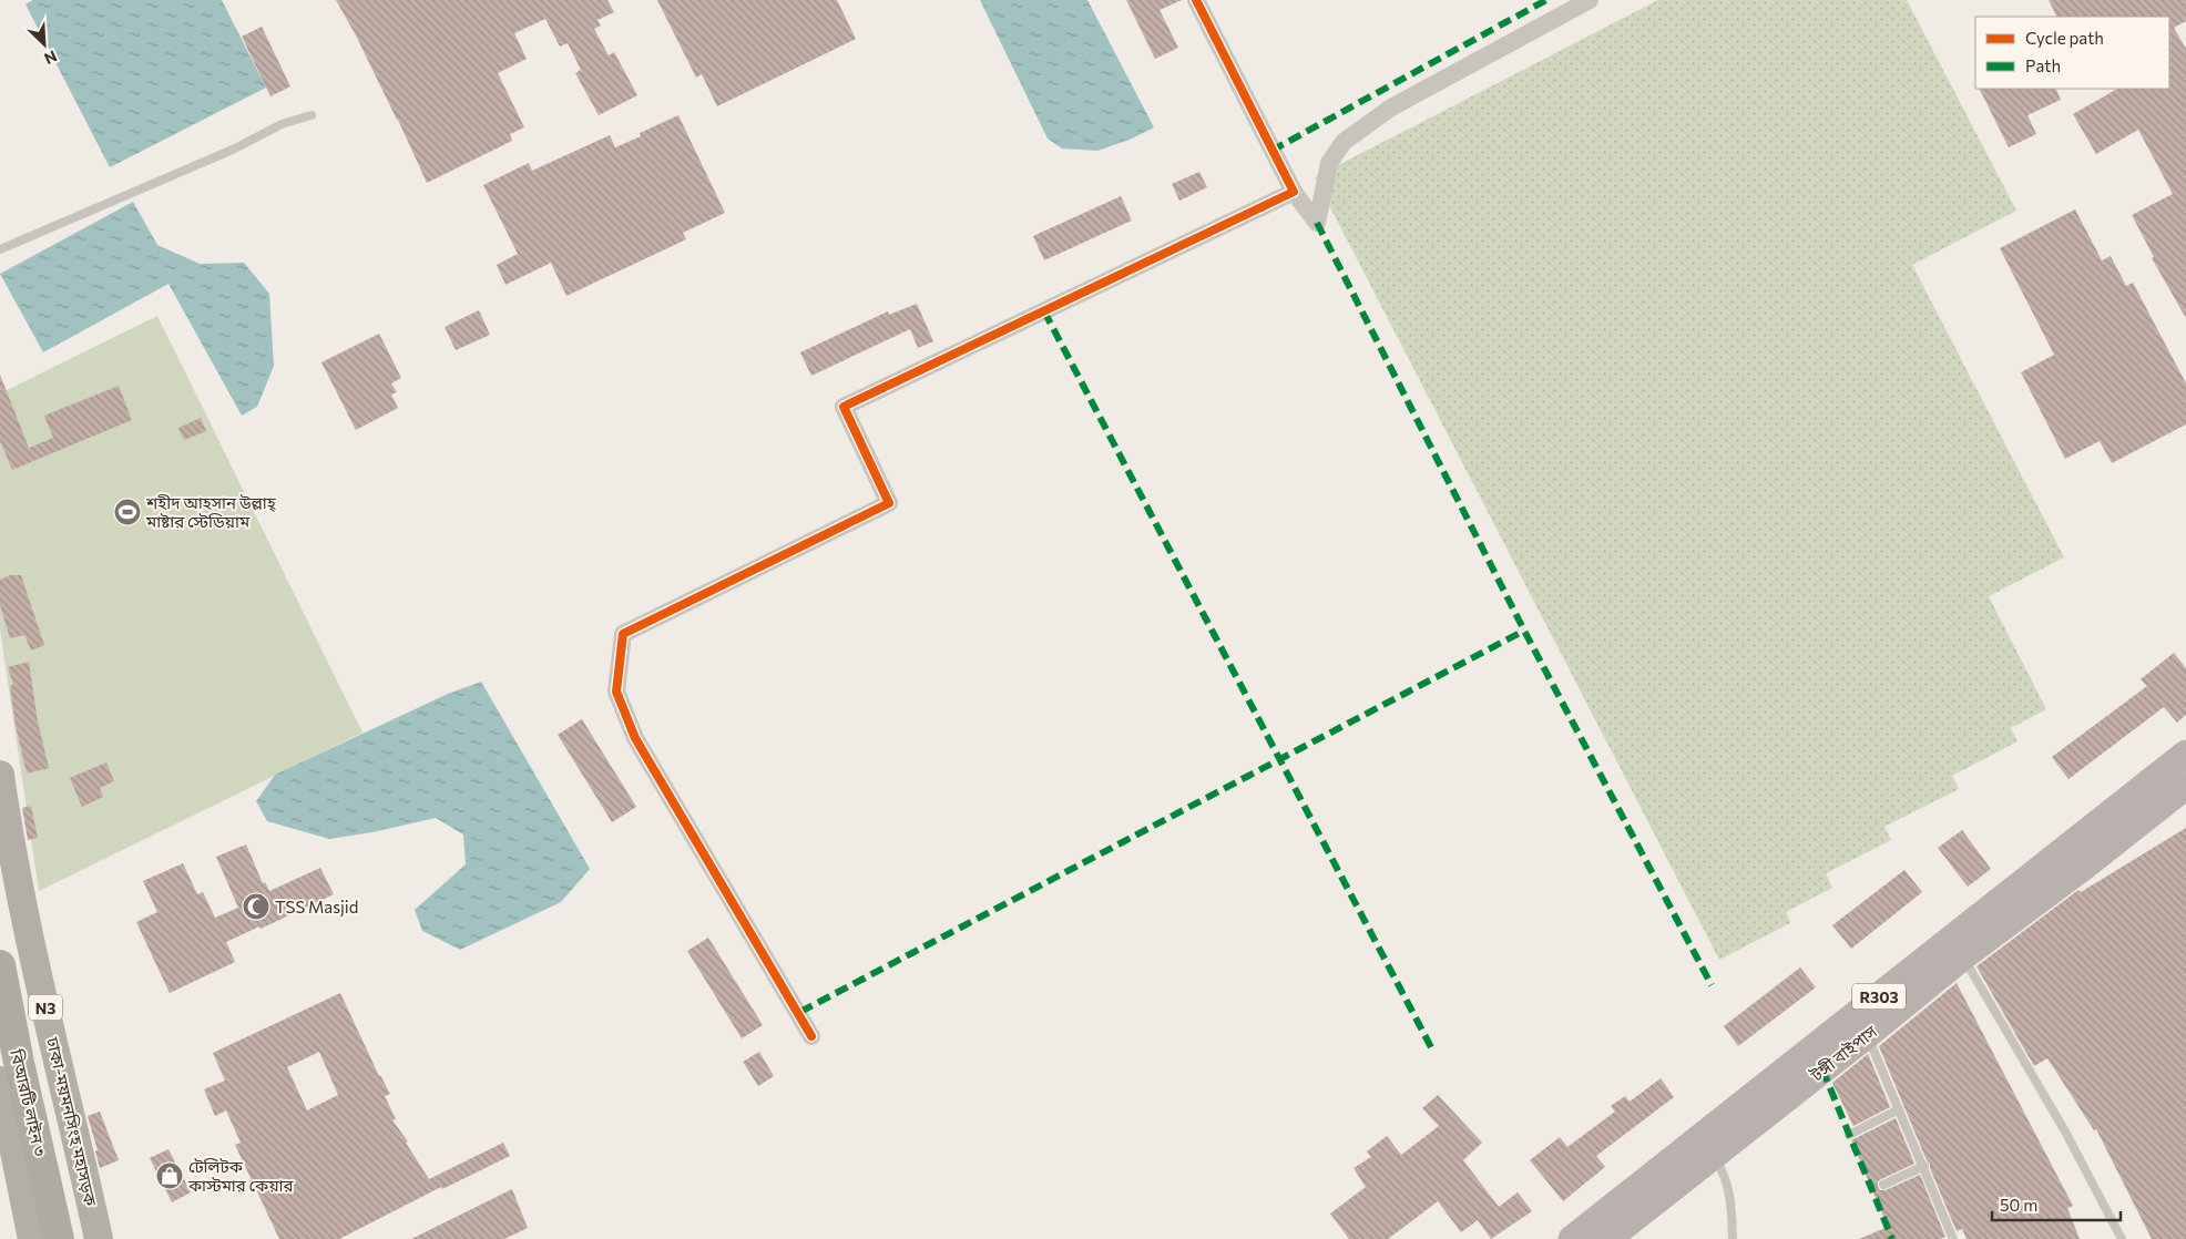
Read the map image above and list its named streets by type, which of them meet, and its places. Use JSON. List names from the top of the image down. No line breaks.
{"streets":{"highway":["N3","বিআরটি লাইন ৩","ঢাকা-ময়মনসিংহ মহাসড়ক"],"main road":["R303","টঙ্গী বাইপাস"]},"places":{"sports":["শহীদ আহসান উল্লাহ্‌ মাষ্টার স্টেডিয়াম"],"mosque":["TSS Masjid"],"shop":["টেলিটক কাস্টমার কেয়ার"]},"legend":["Cycle path","Path"],"scale_bar":"50 m","north":"bottom right"}
